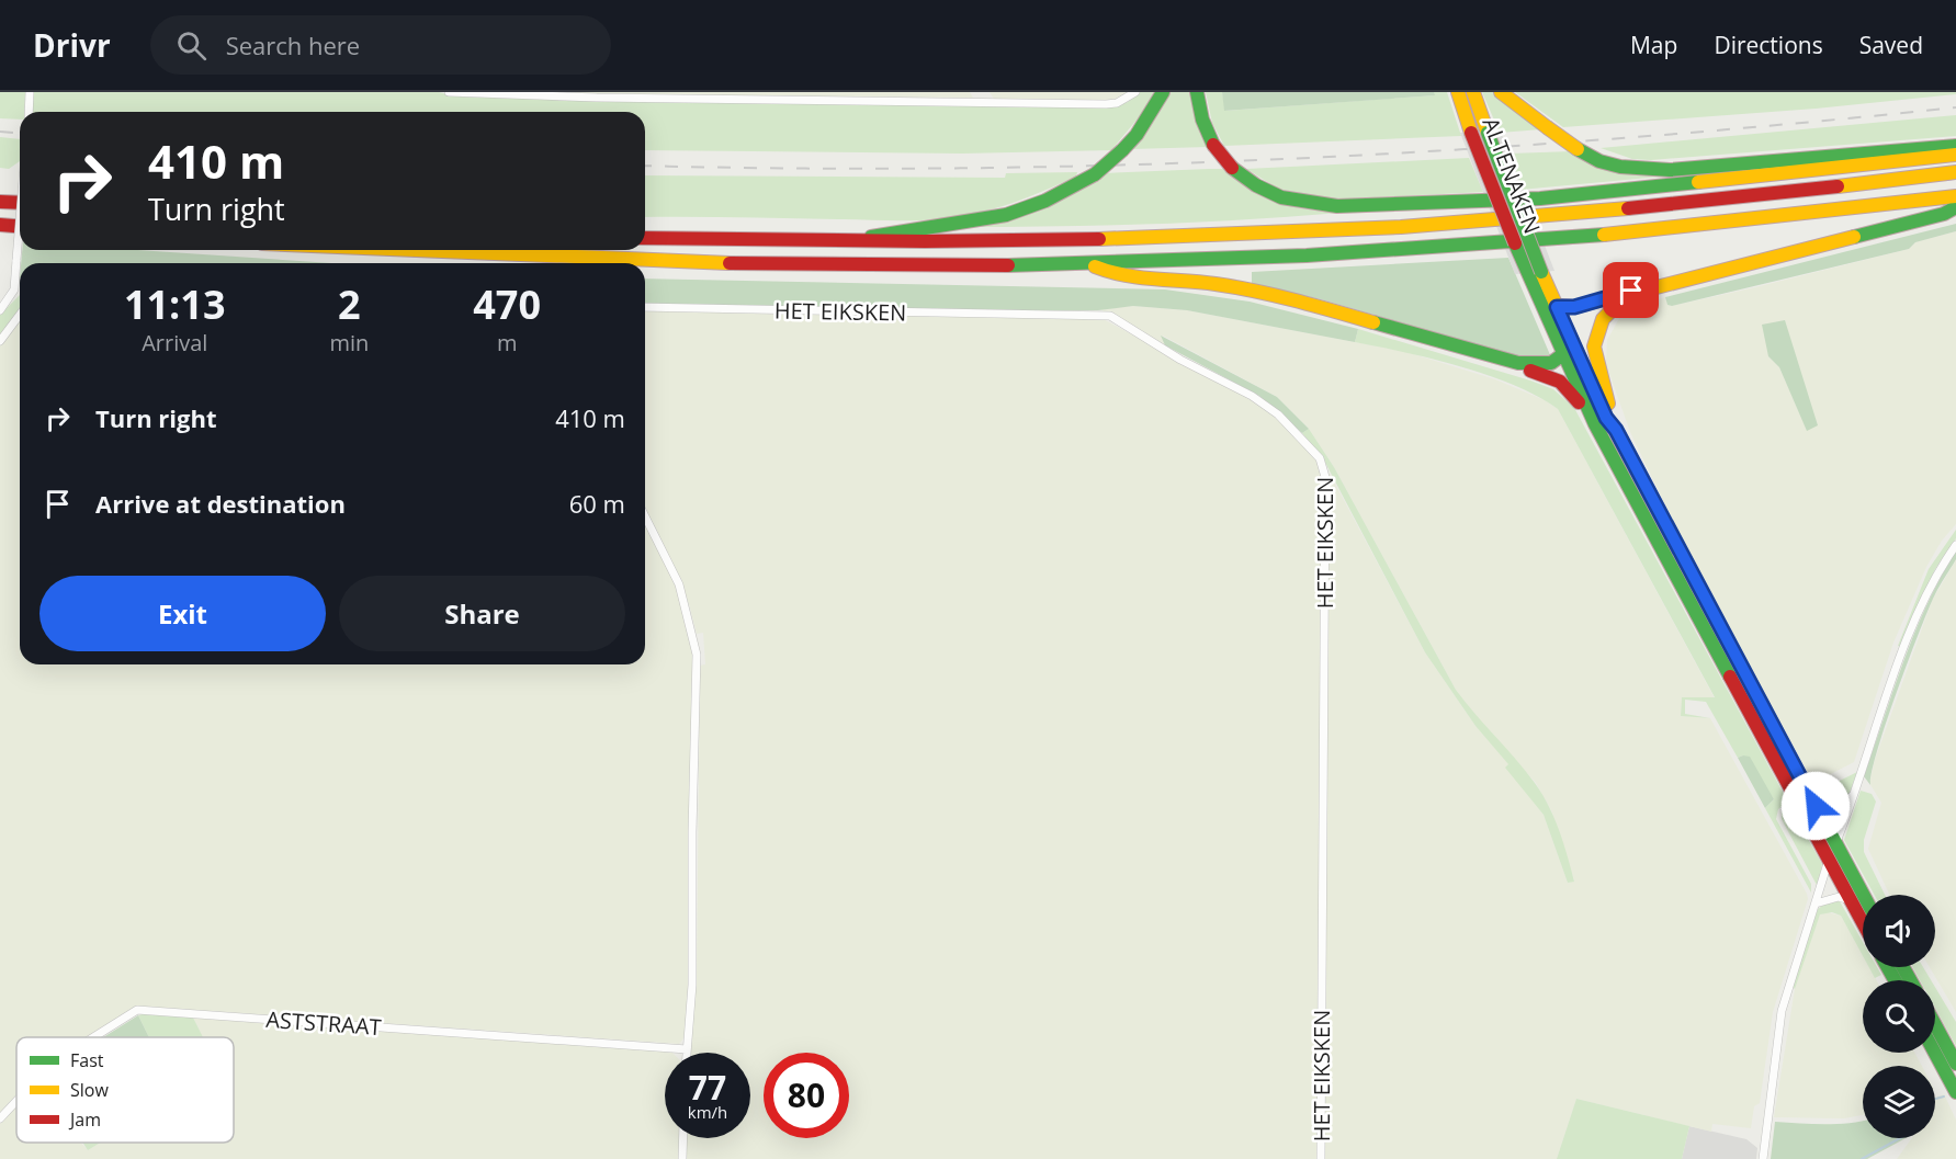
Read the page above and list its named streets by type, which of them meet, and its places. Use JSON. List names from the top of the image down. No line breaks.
{"streets":{"highway":["ALTENAKEN"],"street":["HET EIKSKEN","ASTSTRAAT"]},"legend":["Fast","Slow","Jam"],"page":{"header":"Drivr","search":"Search here","nav":["Map","Directions","Saved"],"turn":["410 m","Turn right"],"eta":["11:13","Arrival","2","min","470","m"],"list":[{"name":"Turn right","value":"410 m"},{"name":"Arrive at destination","value":"60 m"}],"buttons":["Exit","Share"],"speed":"77 km/h","limit":"80"}}
